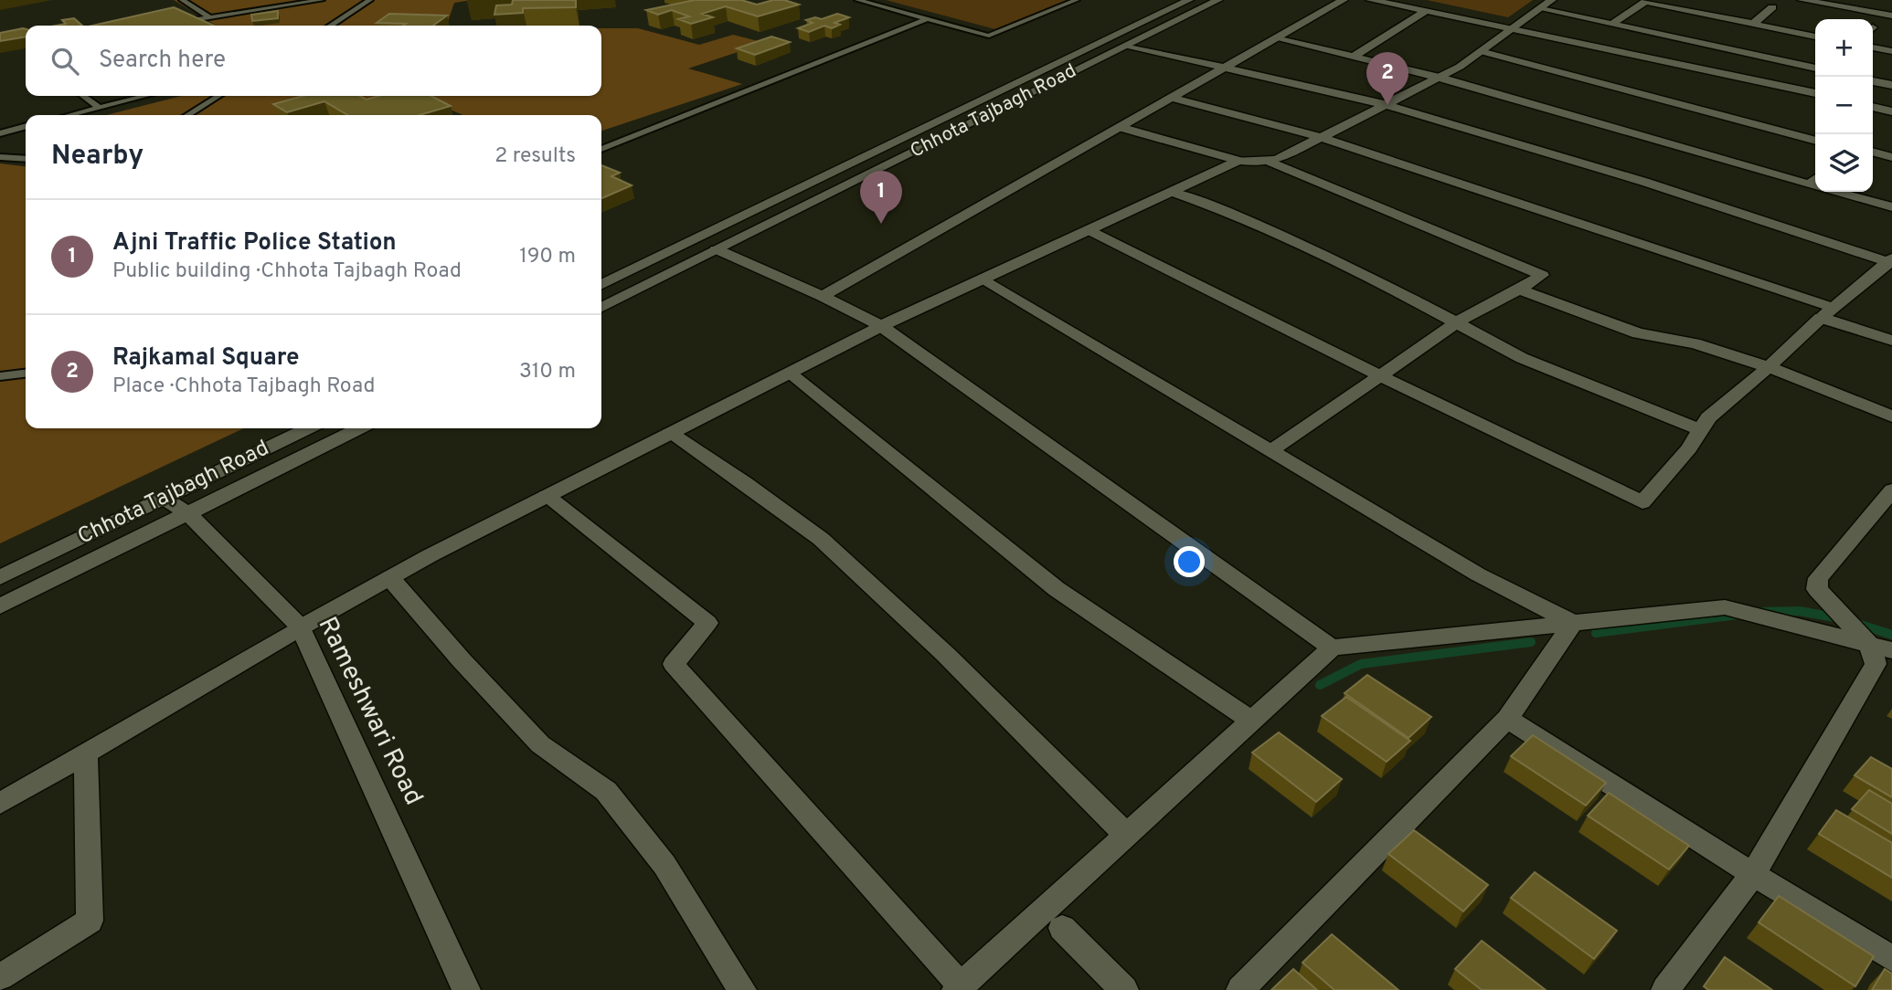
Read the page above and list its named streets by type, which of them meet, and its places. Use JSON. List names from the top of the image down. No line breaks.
{"streets":{"street":["Chhota Tajbagh Road","Rameshwari Road"]},"crossings":[["Chhota Tajbagh Road","Rameshwari Road"]],"page":{"map_buttons":["+","−"],"search":"Search here","pins":["2","1"],"heading":["Nearby","2 results"],"list":[{"mark":"1","name":"Ajni Traffic Police Station","note":"Public building · Chhota Tajbagh Road","value":"190 m"},{"mark":"2","name":"Rajkamal Square","note":"Place · Chhota Tajbagh Road","value":"310 m"}]}}
